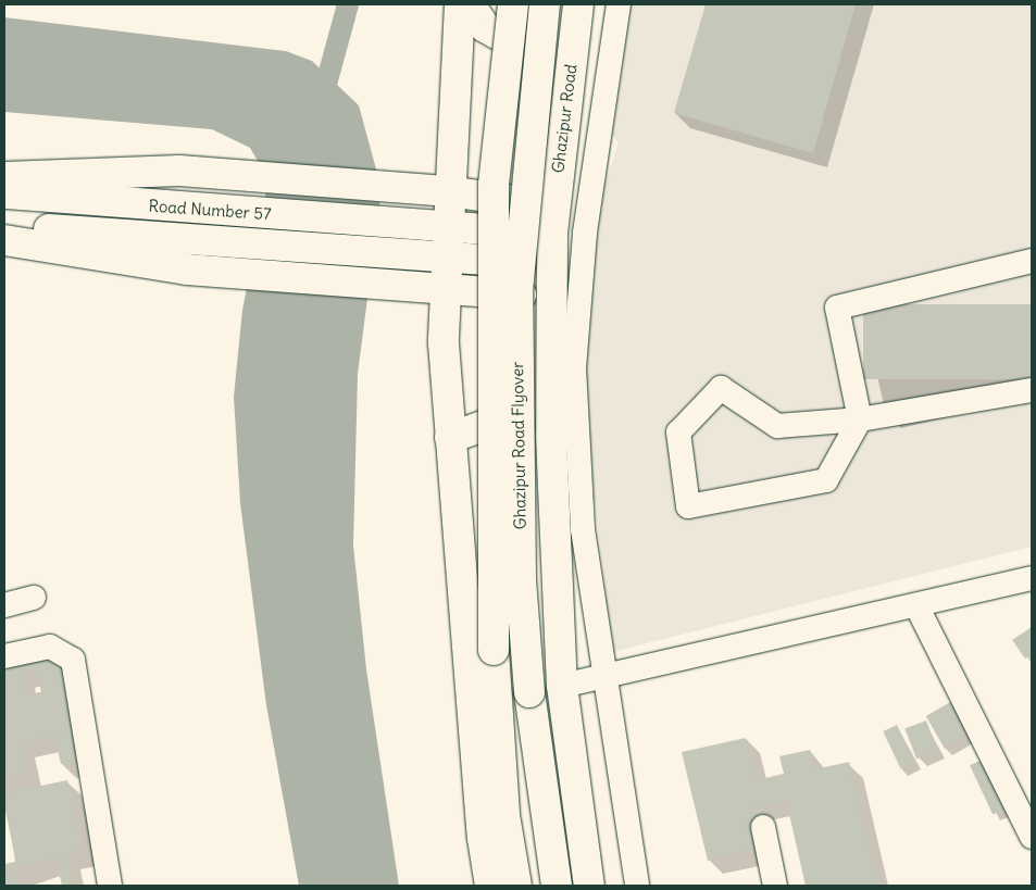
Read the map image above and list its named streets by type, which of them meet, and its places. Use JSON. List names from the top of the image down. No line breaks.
{"streets":{"main road":["Ghazipur Road","Road Number 57","Ghazipur Road Flyover"]},"crossings":[["Ghazipur Road","Road Number 57"]]}
